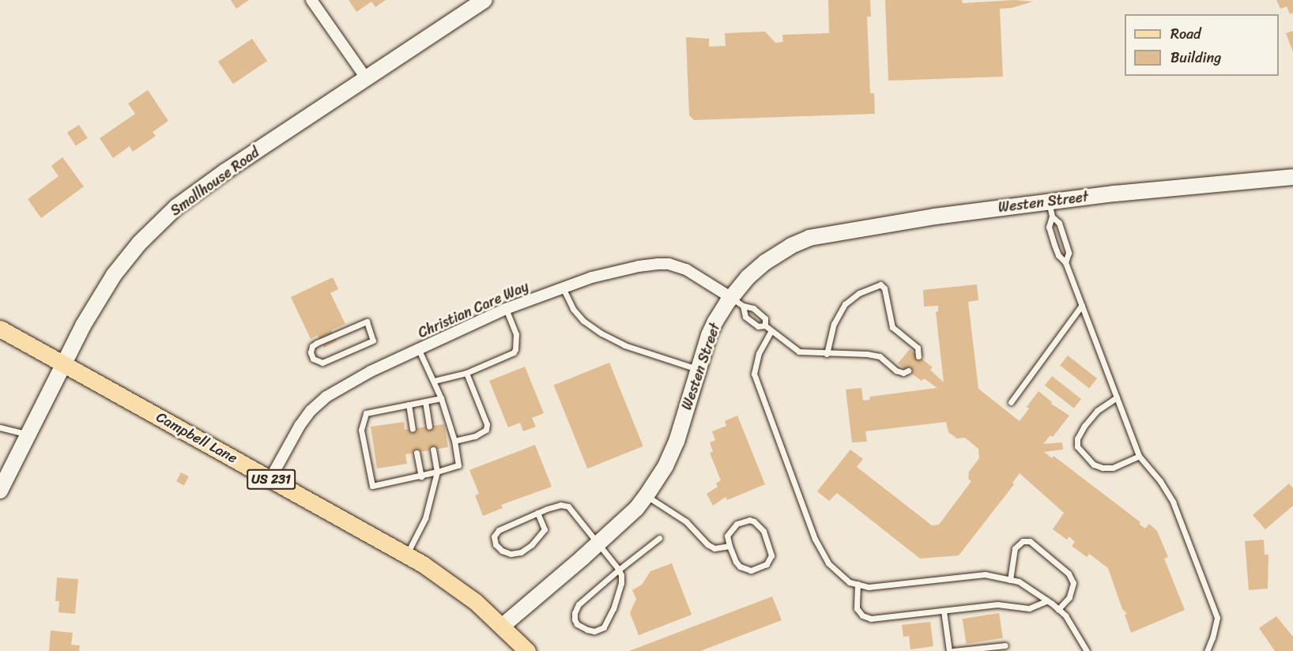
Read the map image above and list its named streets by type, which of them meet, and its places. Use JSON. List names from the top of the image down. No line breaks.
{"streets":{"main road":["Campbell Lane","US 231"],"street":["Smallhouse Road","Westen Street","Christian Care Way"]},"crossings":[["Smallhouse Road","Campbell Lane"],["Westen Street","Christian Care Way"],["Westen Street","Campbell Lane"],["Christian Care Way","Campbell Lane"]],"legend":["Road","Building"]}
